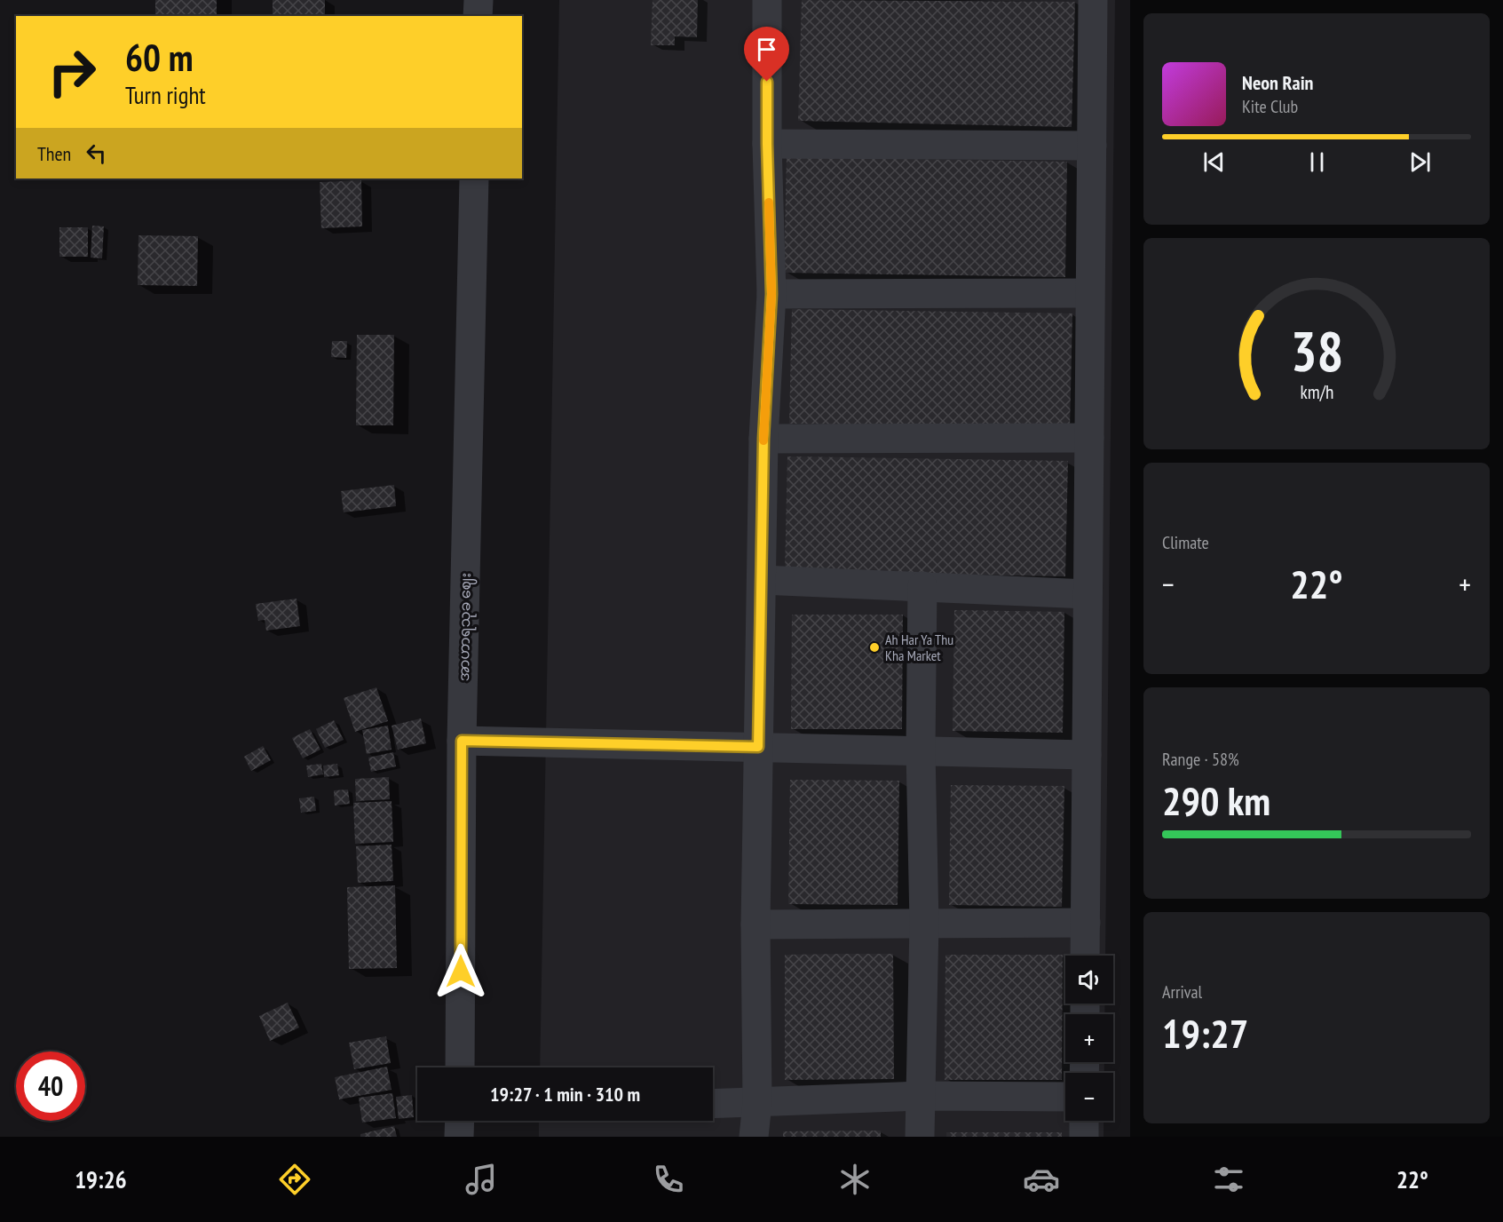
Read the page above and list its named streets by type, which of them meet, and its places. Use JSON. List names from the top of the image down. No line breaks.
{"streets":{"street":["အာဟာရသုခ ဈေး"]},"places":["Ah Har Ya Thu Kha Market"],"page":{"turn":["60 m","Turn right"],"song":["Neon Rain","Kite Club"],"then":"Then","tile":["Climate",["Range · 58%","290 km"],["Arrival","19:27"]],"heat":["−","22°","+"],"map_buttons":["+","−"],"limit":"40","trip":"19:27 · 1 min · 310 m","tabs":["19:26","22°"],"gauge":["38","km/h"]}}
